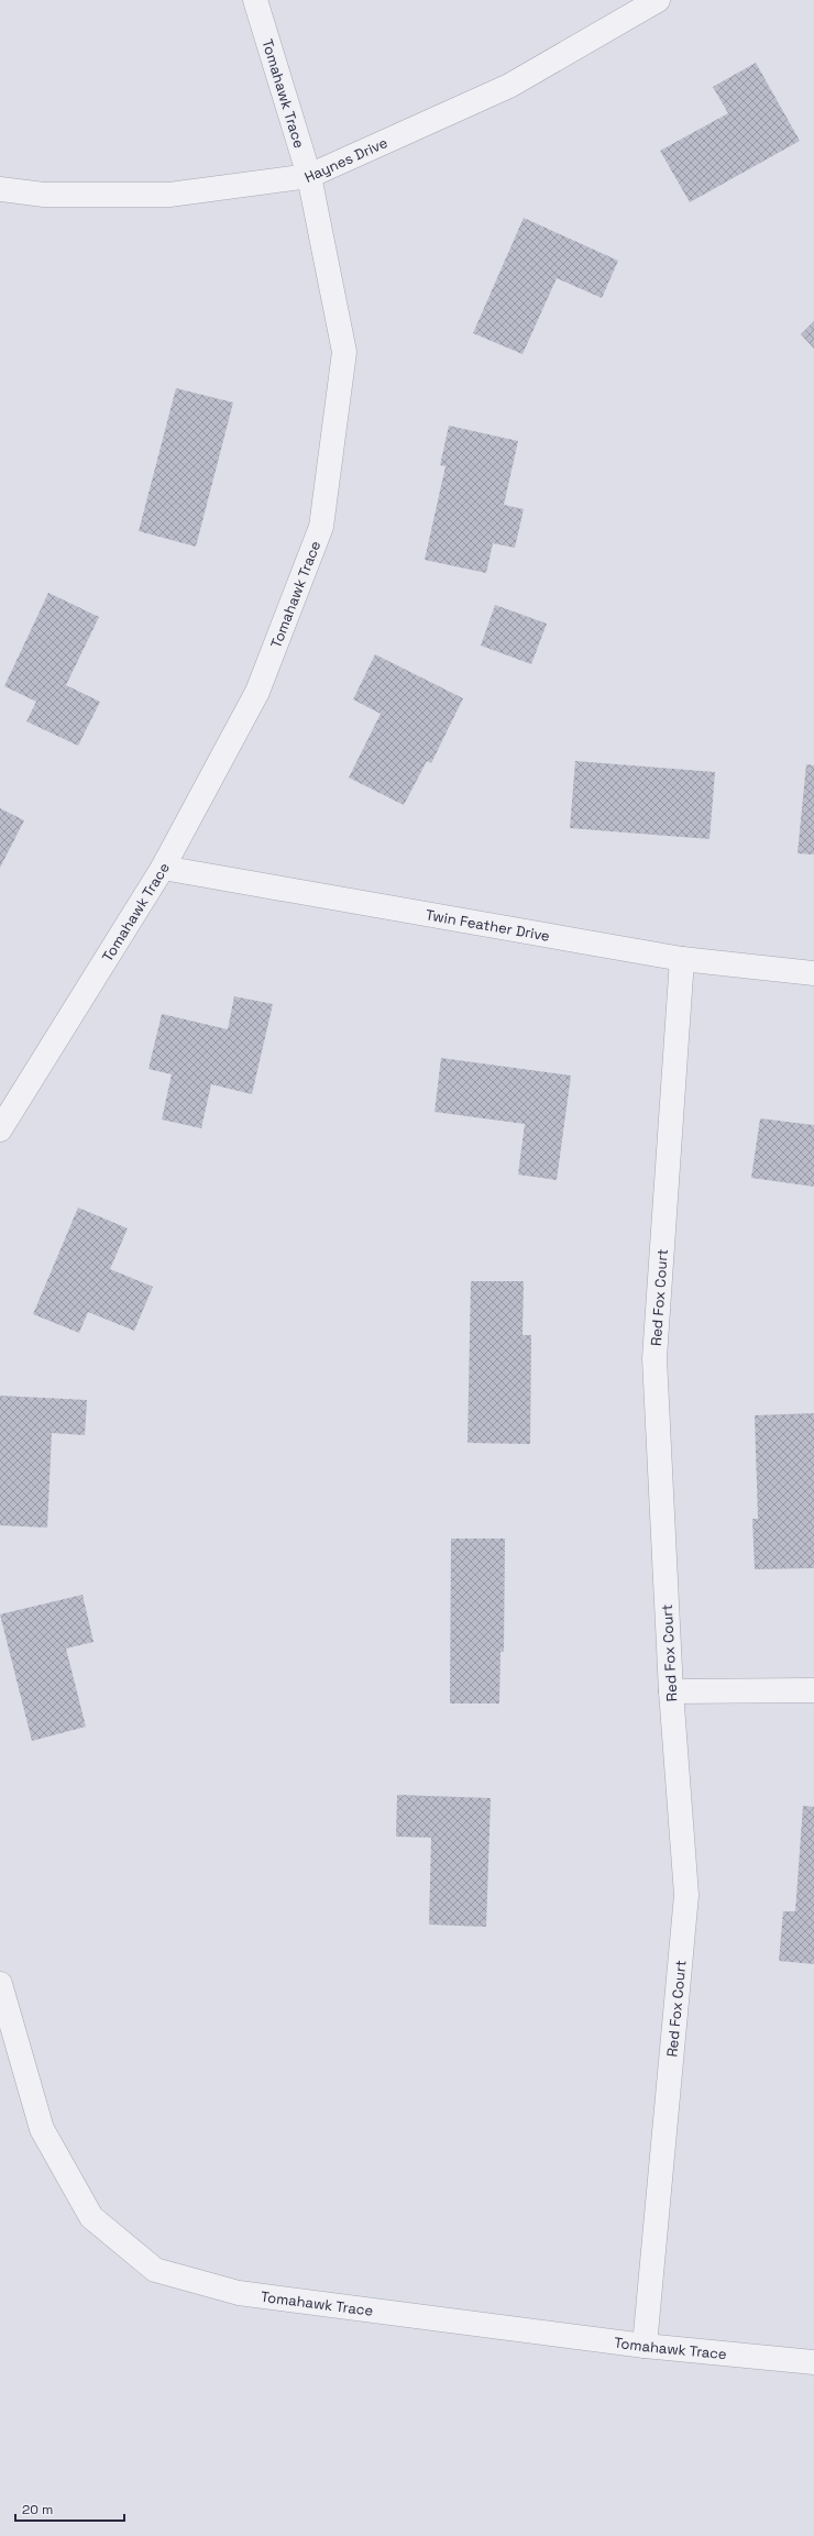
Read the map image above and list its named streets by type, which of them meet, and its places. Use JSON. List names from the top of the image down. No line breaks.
{"streets":{"street":["Tomahawk Trace","Haynes Drive","Twin Feather Drive","Red Fox Court"]},"crossings":[["Tomahawk Trace","Haynes Drive"],["Tomahawk Trace","Twin Feather Drive"],["Tomahawk Trace","Red Fox Court"],["Twin Feather Drive","Red Fox Court"]],"scale_bar":"20 m"}
